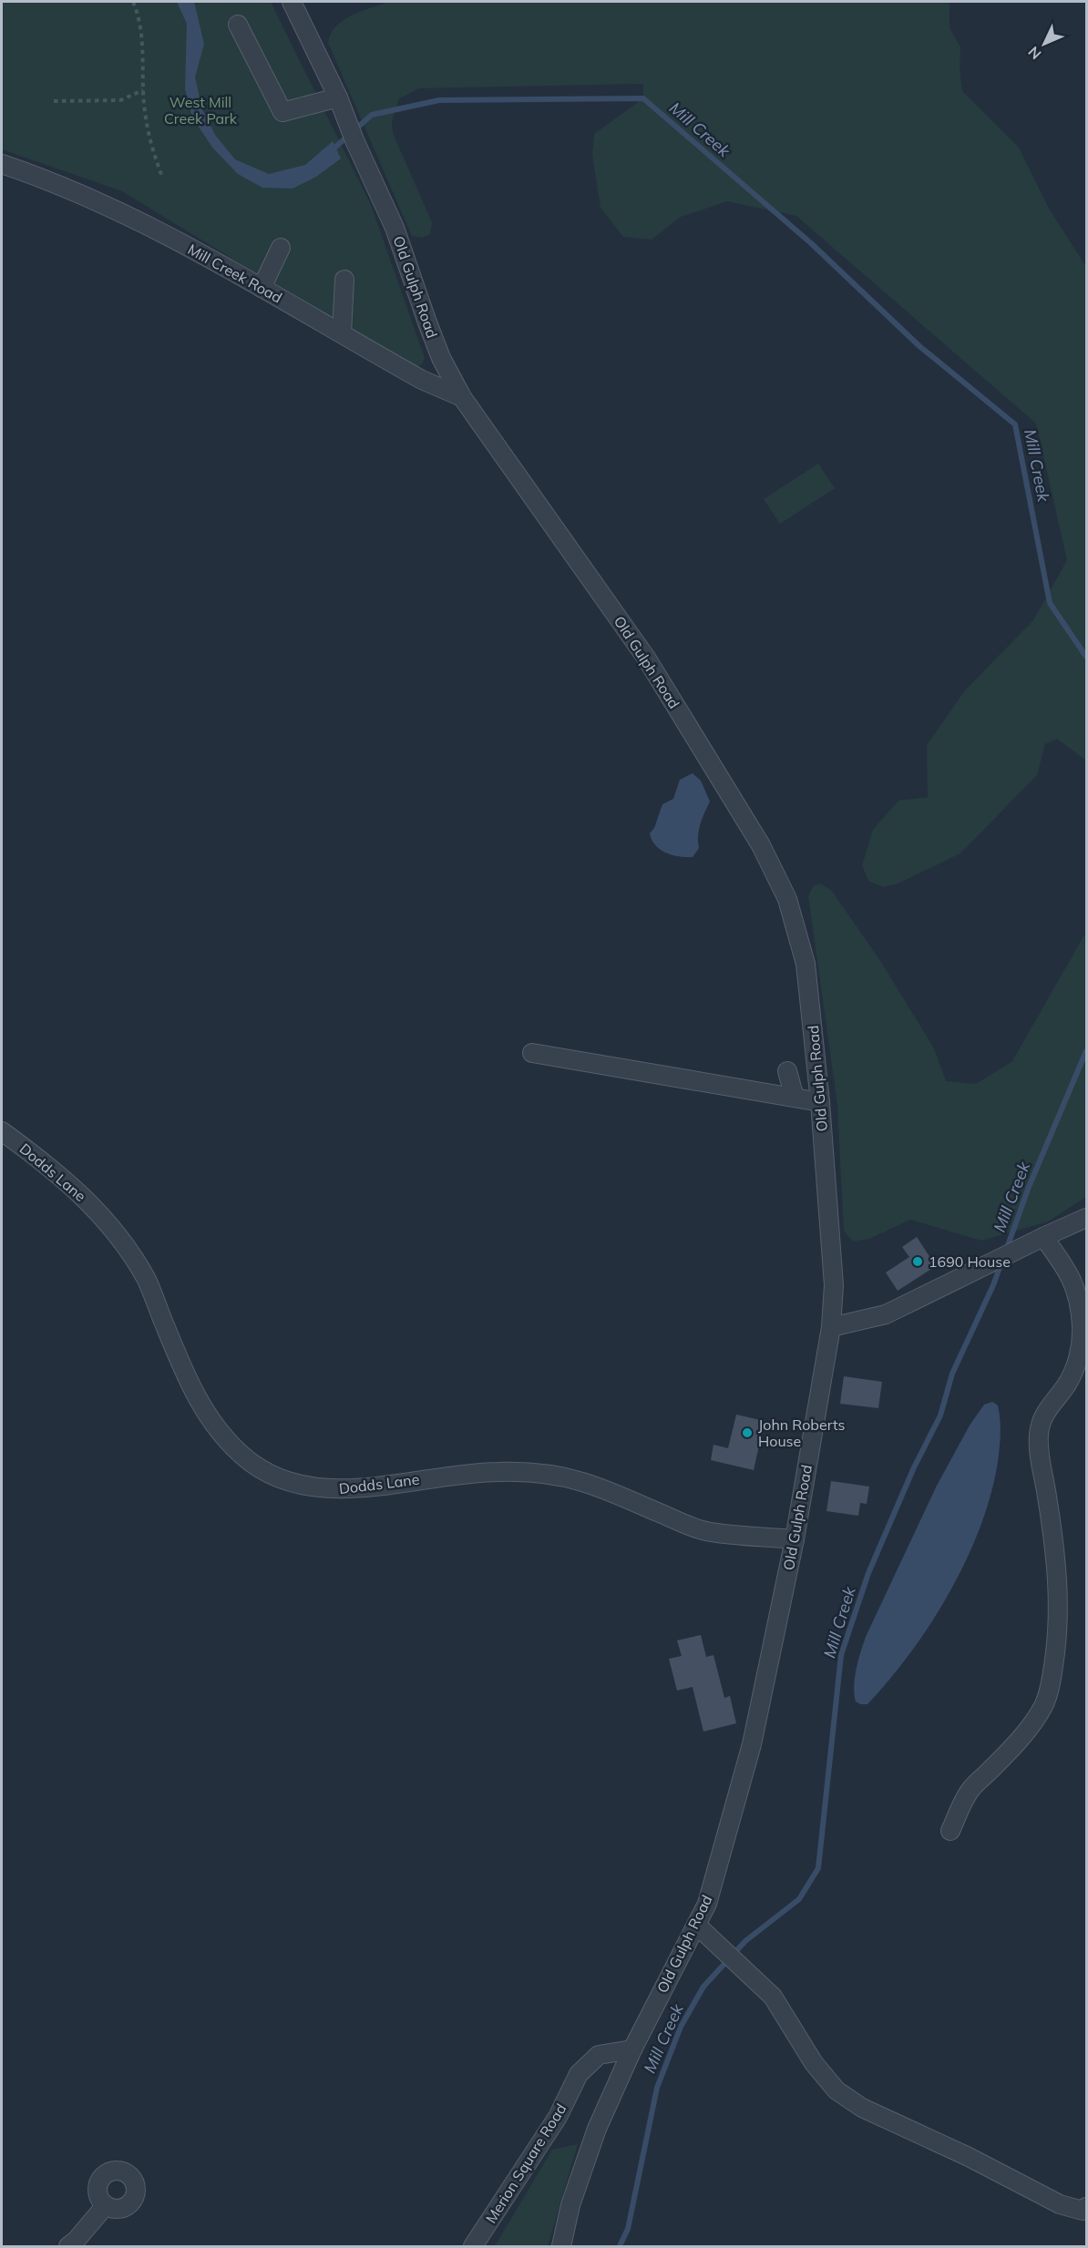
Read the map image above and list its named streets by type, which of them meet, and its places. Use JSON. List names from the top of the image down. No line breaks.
{"streets":{"street":["Mill Creek Road","Old Gulph Road","Dodds Lane","Merion Square Road"]},"crossings":[["Mill Creek Road","Old Gulph Road"],["Old Gulph Road","Dodds Lane"],["Old Gulph Road","Merion Square Road"]],"water":["Mill Creek"],"parks":["West Mill Creek Park"],"places":["1690 House","John Roberts House"],"north":"bottom left"}
